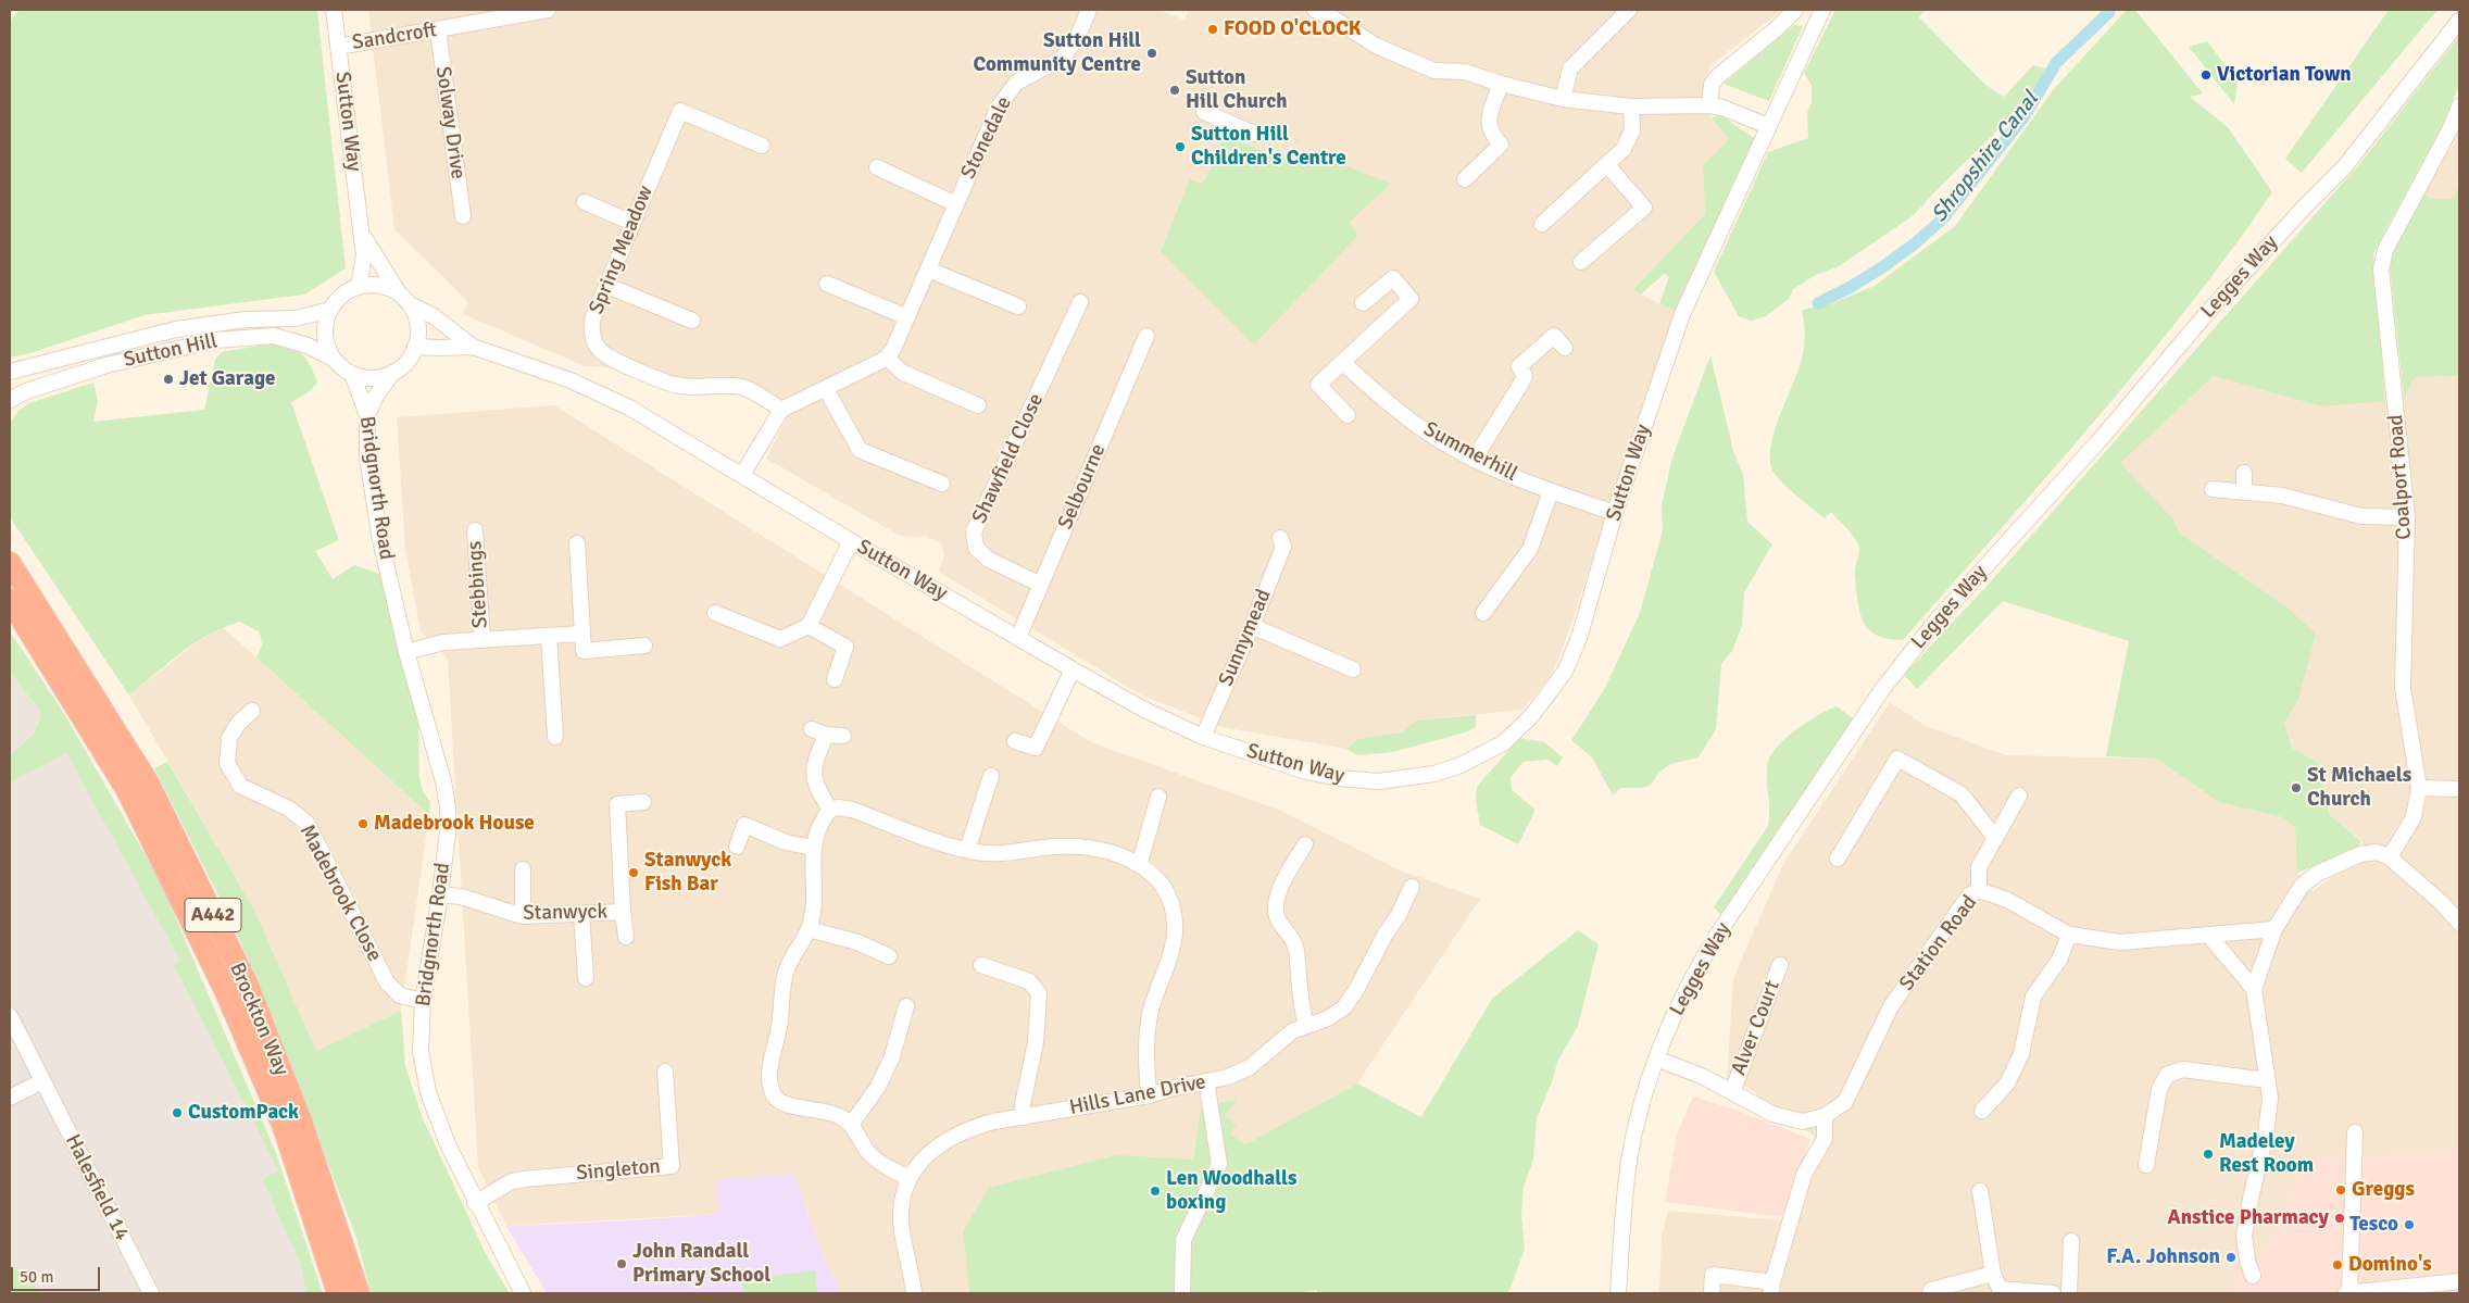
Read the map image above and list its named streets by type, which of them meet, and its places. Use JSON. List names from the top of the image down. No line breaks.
{"streets":{"highway":["A442","Brockton Way"],"street":["Sandcroft","Sutton Way","Solway Drive","Stonedale","Spring Meadow","Legges Way","Sutton Hill","Summerhill","Shawfield Close","Coalport Road","Selbourne","Bridgnorth Road","Stebbings","Sunnymead","Madebrook Close","Stanwyck","Station Road","Alver Court","Hills Lane Drive","Singleton","Halesfield 14"]},"crossings":[["Sandcroft","Sutton Way"],["Sandcroft","Solway Drive"],["Sutton Way","Sutton Hill"],["Sutton Way","Summerhill"],["Sutton Way","Selbourne"],["Sutton Way","Bridgnorth Road"],["Sutton Way","Sunnymead"],["Legges Way","Station Road"],["Sutton Hill","Bridgnorth Road"],["Shawfield Close","Selbourne"],["Bridgnorth Road","Stebbings"],["Bridgnorth Road","Madebrook Close"],["Bridgnorth Road","Stanwyck"],["Bridgnorth Road","Singleton"],["Station Road","Alver Court"]],"water":["Shropshire Canal"],"places":["FOOD O'CLOCK","Sutton Hill Community Centre","Victorian Town","Sutton Hill Church","Sutton Hill Children's Centre","Jet Garage","St Michaels Church","Madebrook House","Stanwyck Fish Bar","CustomPack","Madeley Rest Room","Greggs","Len Woodhalls boxing","Anstice Pharmacy","Tesco","F.A. Johnson","John Randall Primary School","Domino's"],"scale_bar":"50 m"}
